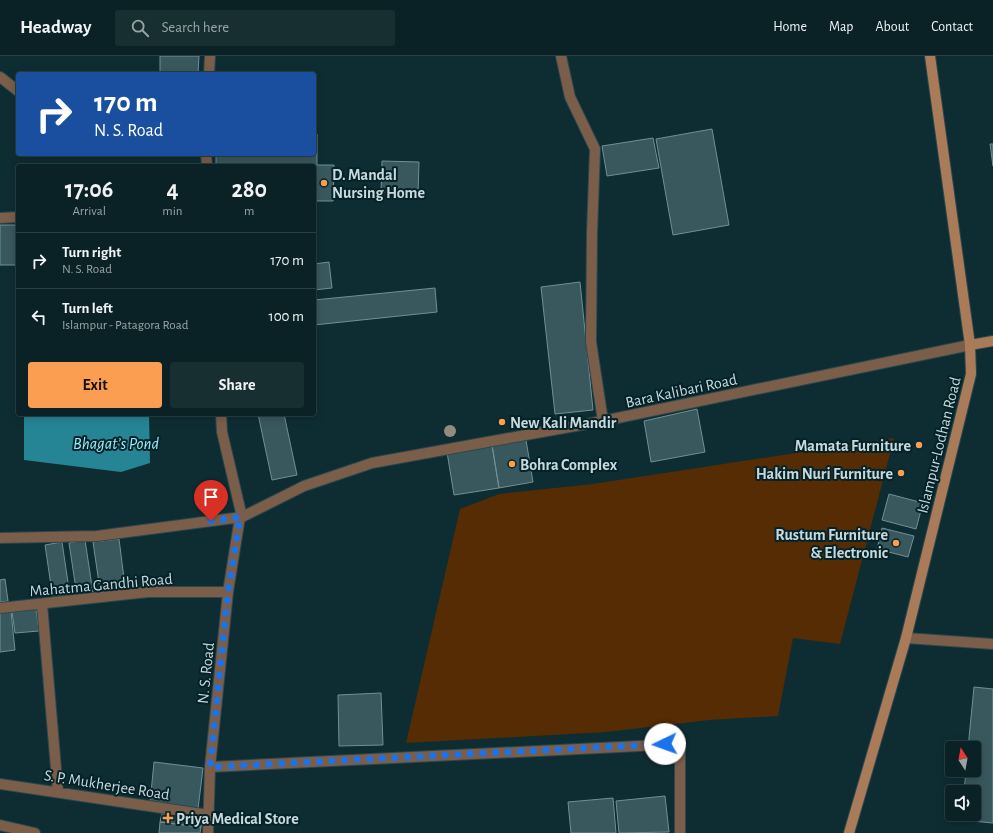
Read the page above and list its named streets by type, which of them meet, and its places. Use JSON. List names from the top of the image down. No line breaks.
{"streets":{"main road":["Islampur-Lodhan Road"],"street":["Bara Kalibari Road","Mahatma Gandhi Road","N. S. Road","S. P. Mukherjee Road"]},"crossings":[["Bara Kalibari Road","Islampur-Lodhan Road"],["Bara Kalibari Road","N. S. Road"],["Mahatma Gandhi Road","N. S. Road"],["N. S. Road","S. P. Mukherjee Road"]],"water":["Bhagat’s Pond"],"places":{"other":["D. Mandal Nursing Home","New Kali Mandir","Mamata Furniture","Bohra Complex","Hakim Nuri Furniture","Rustum Furniture & Electronic"],"health":["Priya Medical Store"]},"north":"top","page":{"header":"Headway","search":"Search here","nav":["Home","Map","About","Contact"],"turn":["170 m","N. S. Road"],"eta":["17:06","Arrival","4","min","280","m"],"list":[{"name":"Turn right","note":"N. S. Road","value":"170 m"},{"name":"Turn left","note":"Islampur - Patagora Road","value":"100 m"}],"buttons":["Exit","Share"]}}
